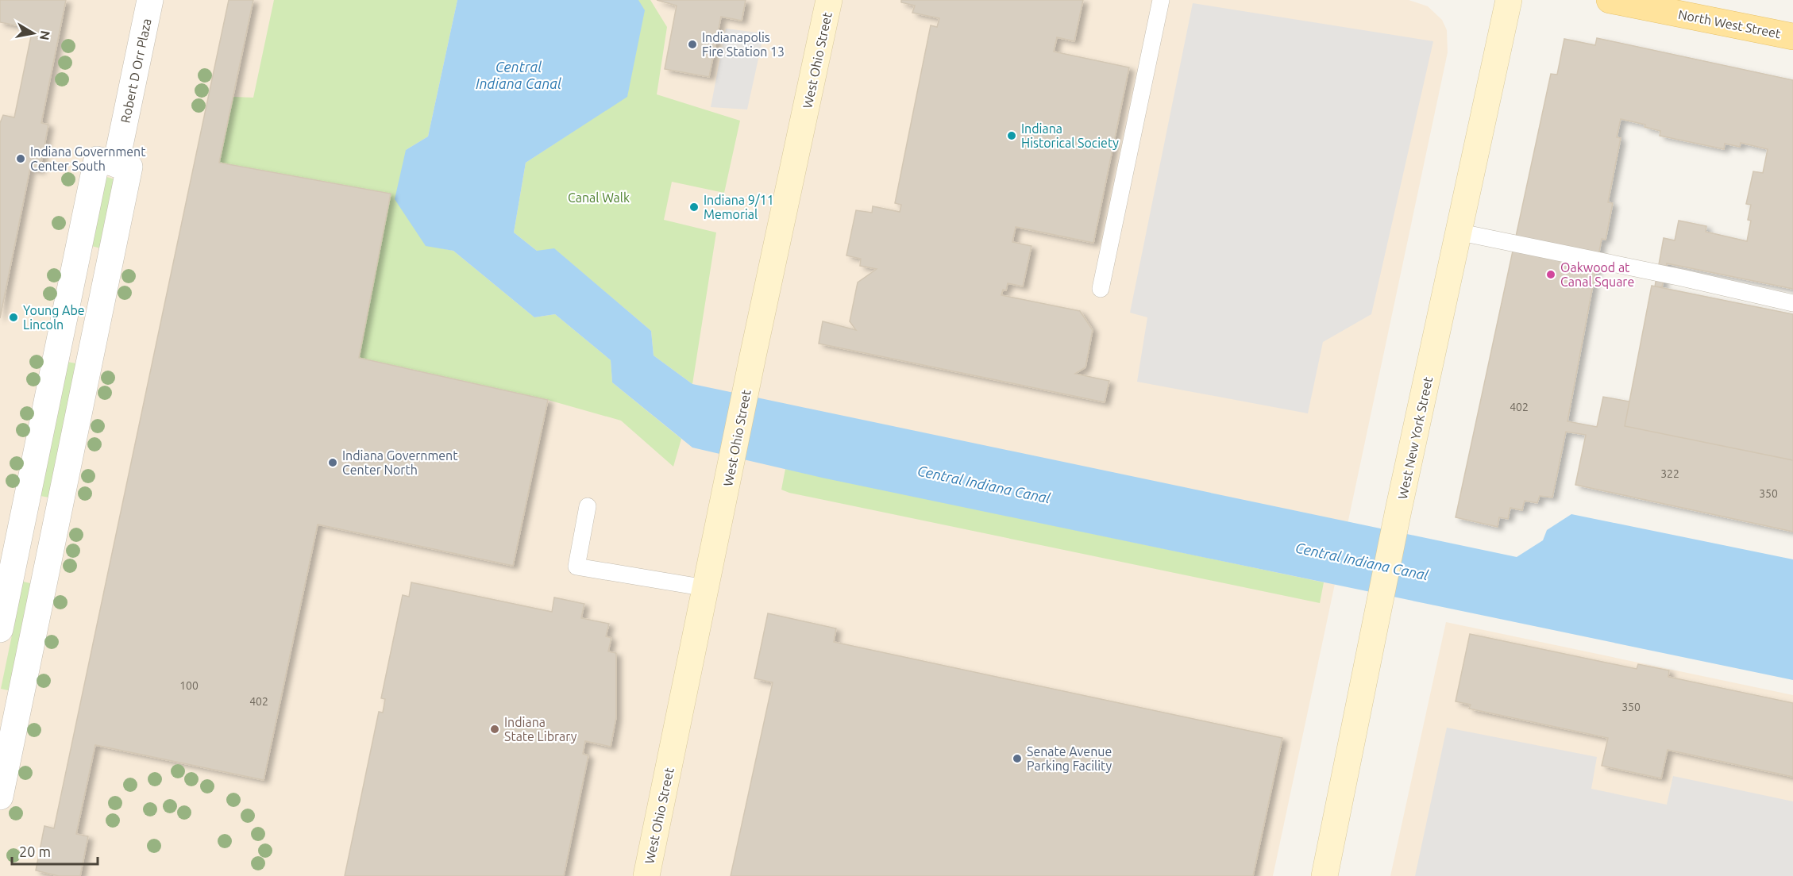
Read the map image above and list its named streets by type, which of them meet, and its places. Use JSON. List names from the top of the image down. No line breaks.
{"streets":{"main road":["North West Street","West Ohio Street","West New York Street"],"street":["Robert D Orr Plaza"]},"water":["Central Indiana Canal"],"parks":["Canal Walk"],"places":["Indianapolis Fire Station 13","Indiana Historical Society","Indiana Government Center South","Indiana 9/11 Memorial","Oakwood at Canal Square","Young Abe Lincoln","Indiana Government Center North","Indiana State Library","Senate Avenue Parking Facility"],"house_numbers":["402","322","350","100","402","350"],"scale_bar":"20 m","north":"right"}
